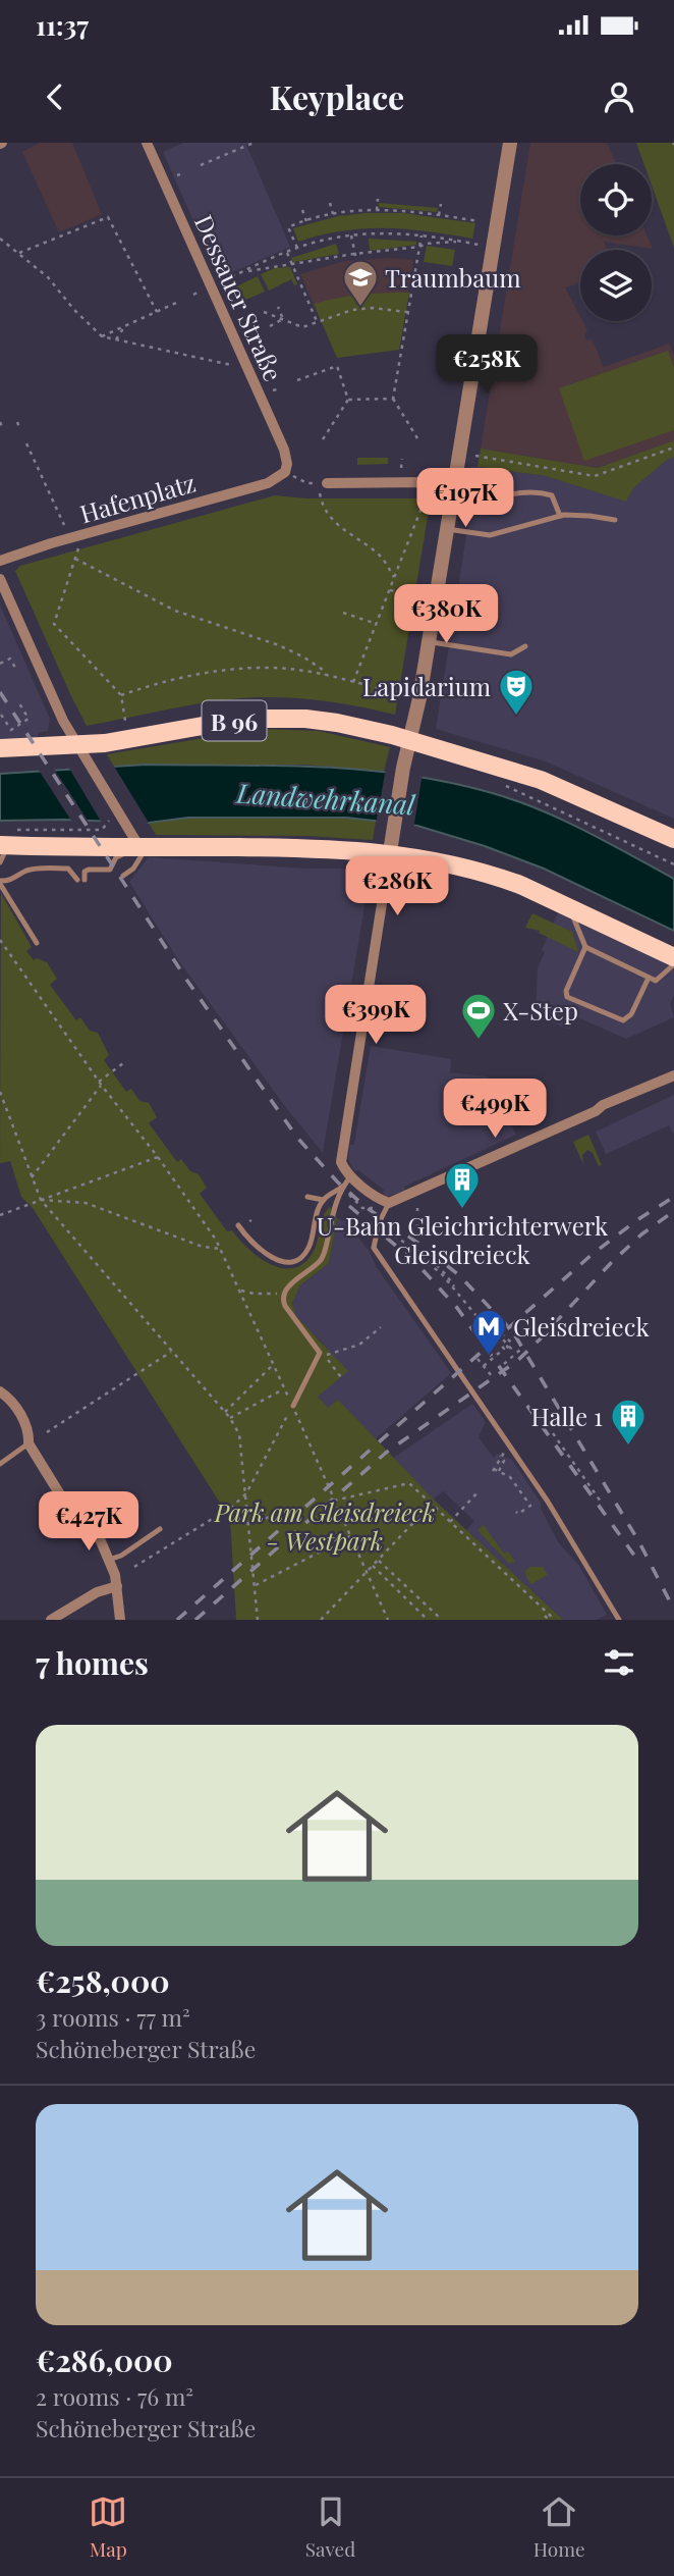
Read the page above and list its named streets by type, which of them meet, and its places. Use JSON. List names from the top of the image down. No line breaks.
{"streets":{"main road":["B 96"],"street":["Dessauer Straße","Hafenplatz"]},"crossings":[["Dessauer Straße","Hafenplatz"]],"water":["Landwehrkanal"],"parks":["Park am Gleisdreieck - Westpark"],"places":{"school or university":["Traumbaum"],"theatre":["Lapidarium"],"sports":["X-Step"],"building":["U-Bahn Gleichrichterwerk Gleisdreieck","Halle 1"],"metro station":["Gleisdreieck"]},"page":{"status":"11:37","header":"Keyplace","price":["€258K","€197K","€380K","€286K","€399K","€499K","€427K"],"heading":"7 homes","list":[{"name":"€258,000","note":"3 rooms · 77 m² · Schöneberger Straße"},{"name":"€286,000","note":"2 rooms · 76 m² · Schöneberger Straße"}],"tabs":["Map","Saved","Home"]}}
